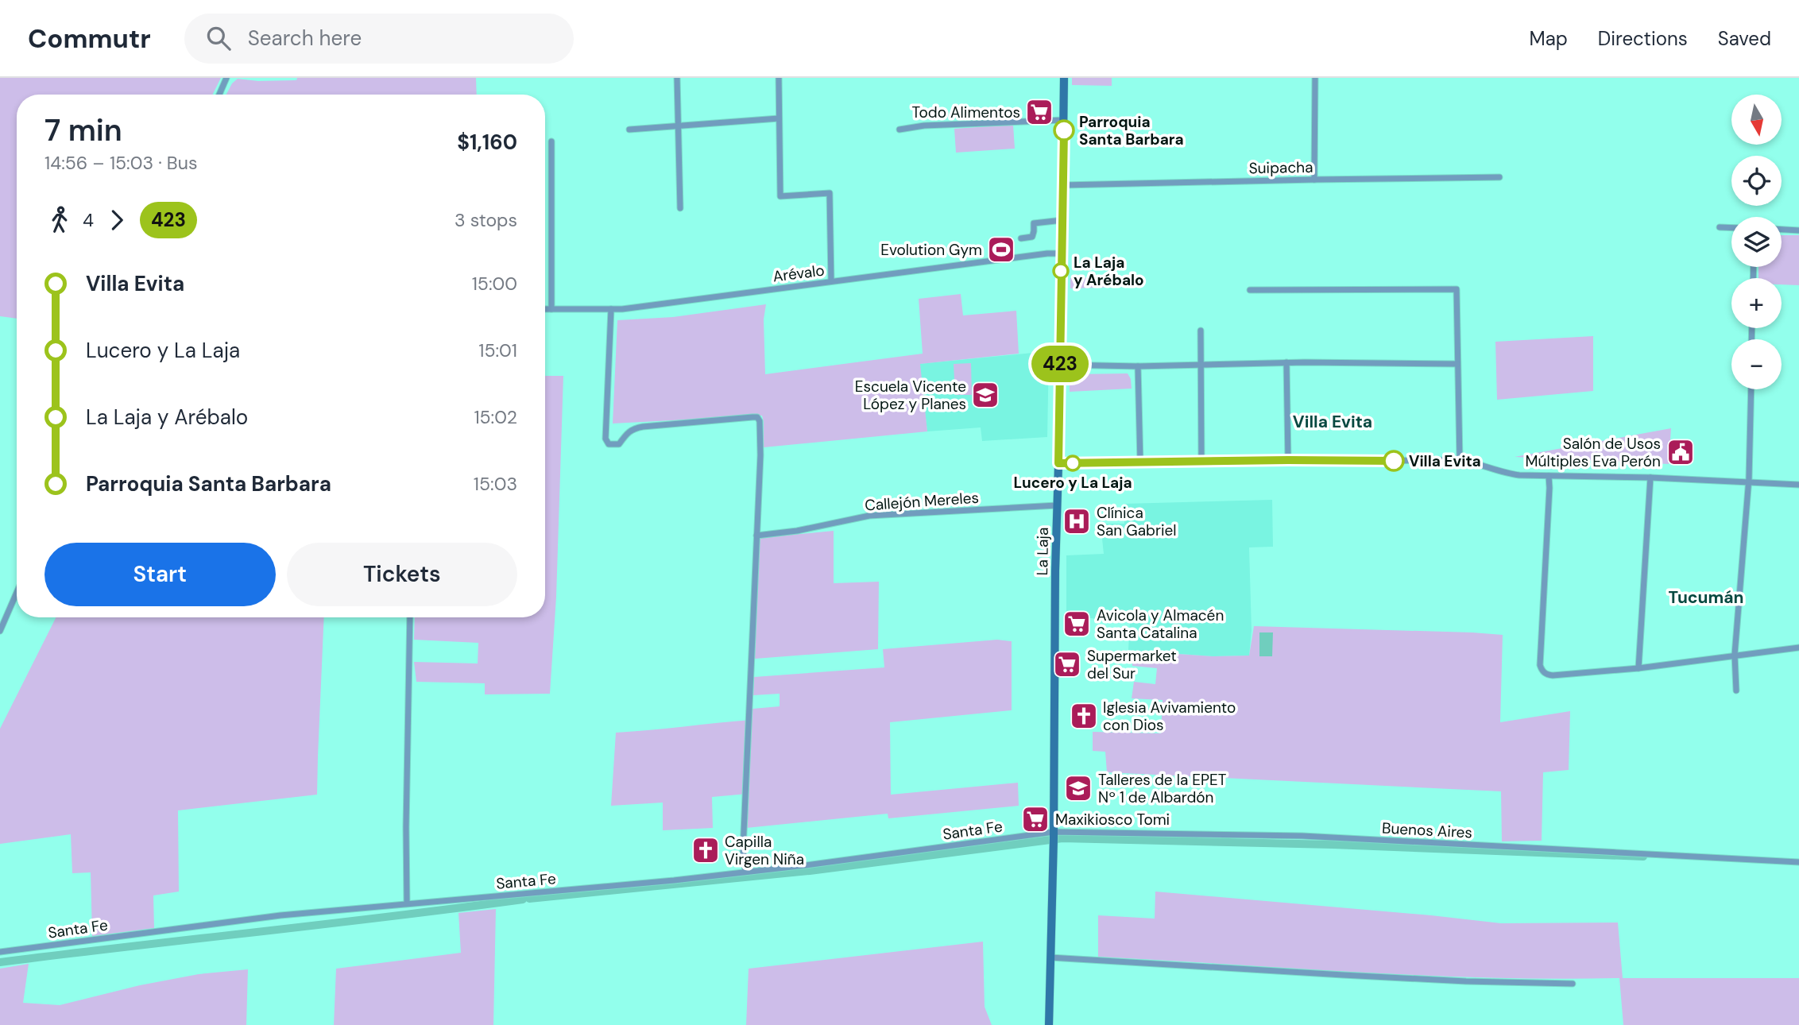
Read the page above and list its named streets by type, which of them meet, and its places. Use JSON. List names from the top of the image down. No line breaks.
{"streets":{"main road":["La Laja"],"street":["Suipacha","Arévalo","Callejón Mereles","Santa Fe","Buenos Aires"]},"crossings":[["Suipacha","La Laja"],["Arévalo","La Laja"],["Callejón Mereles","La Laja"],["La Laja","Santa Fe"],["La Laja","Buenos Aires"],["Santa Fe","Buenos Aires"]],"districts":["Villa Evita","Tucumán"],"places":{"supermarket":["Todo Alimentos","Avicola y Almacén Santa Catalina","Supermarket del Sur","Maxikiosco Tomi"],"other":["Parroquia Santa Barbara","La Laja y Arébalo","Villa Evita","Lucero y La Laja"],"sports":["Evolution Gym"],"school or university":["Escuela Vicente López y Planes","Talleres de la EPET Nº 1 de Albardón"],"public building":["Salón de Usos Múltiples Eva Perón"],"hospital":["Clínica San Gabriel"],"church":["Iglesia Avivamiento con Dios","Capilla Virgen Niña"]},"lines":["bus line 423"],"north":"bottom","page":{"header":"Commutr","search":"Search here","nav":["Map","Directions","Saved"],"on_map":"423","map_buttons":["+","−"],"heading":["7 min","14:56 – 15:03 · Bus","$1,160"],"legs":["4","423","3 stops"],"list":[{"name":"Villa Evita","value":"15:00"},{"name":"Lucero y La Laja","value":"15:01"},{"name":"La Laja y Arébalo","value":"15:02"},{"name":"Parroquia Santa Barbara","value":"15:03"}],"buttons":["Start","Tickets"]}}
